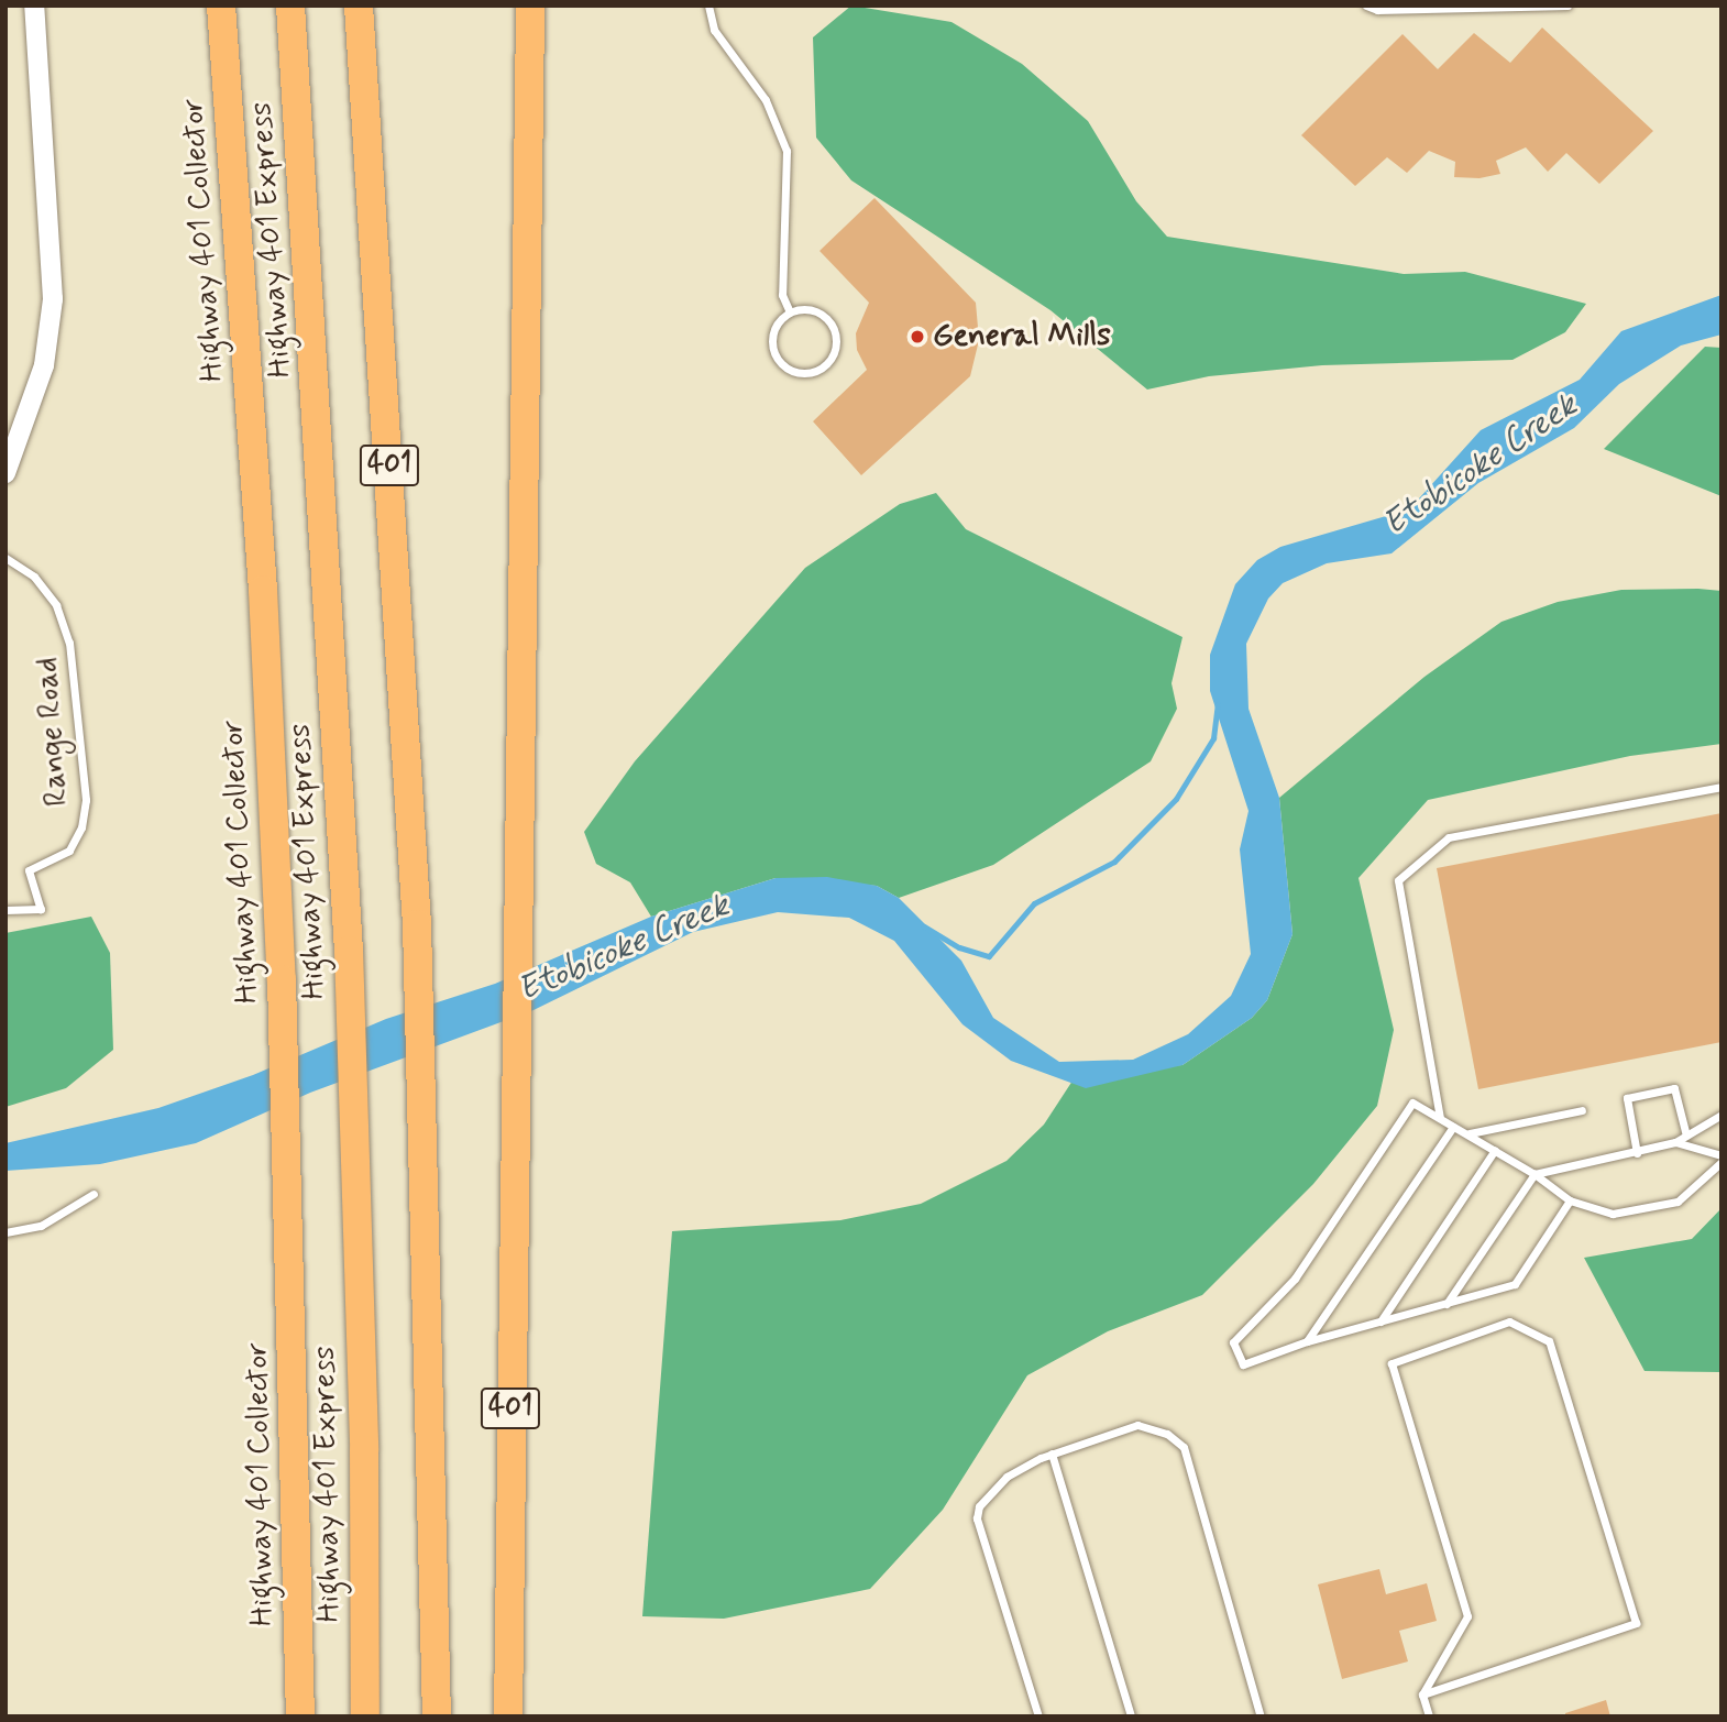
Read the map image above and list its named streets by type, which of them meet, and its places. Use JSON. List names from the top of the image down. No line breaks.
{"streets":{"highway":["Highway 401 Collector","Highway 401 Express","401"],"lane":["Range Road"]},"water":["Etobicoke Creek"],"places":["General Mills"]}
